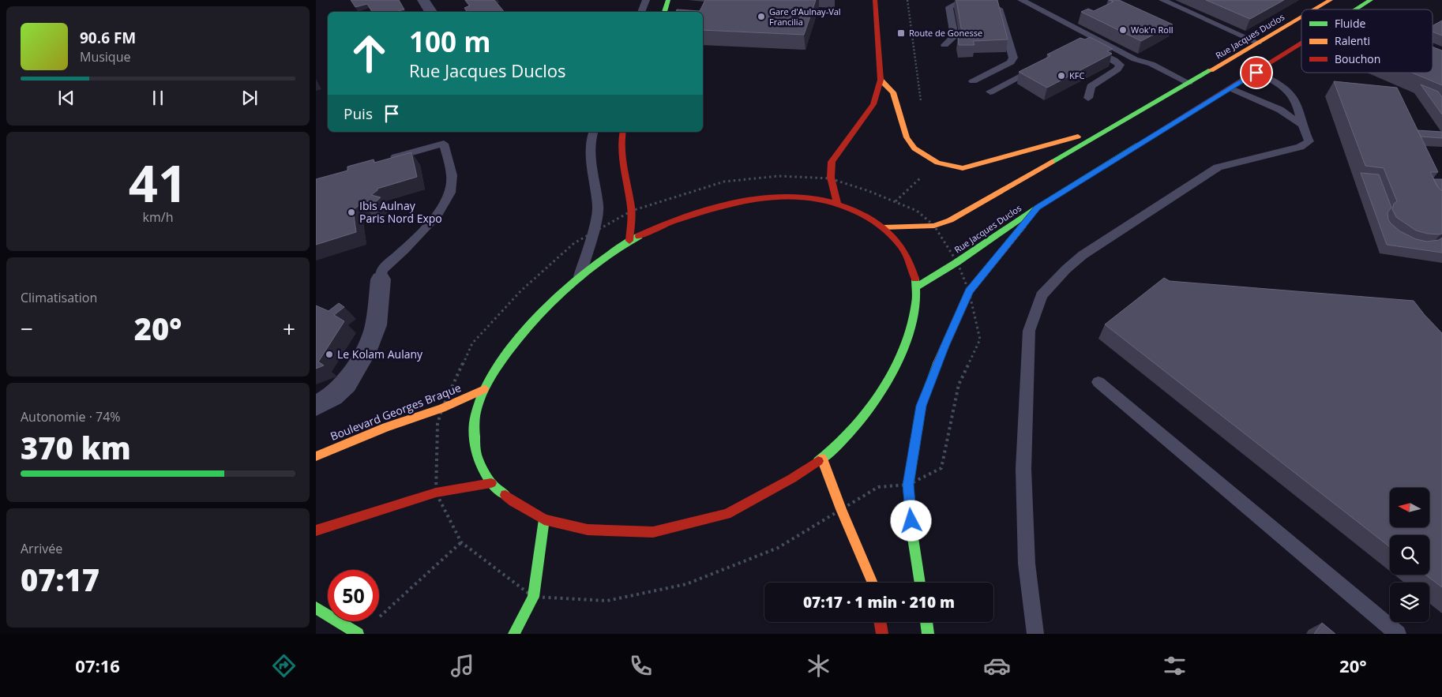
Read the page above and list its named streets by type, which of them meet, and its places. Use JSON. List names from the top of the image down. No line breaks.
{"streets":{"main road":["Rue Jacques Duclos","Boulevard Georges Braque"]},"places":{"other":["Gare d'Aulnay-Val Francilia","Wok'n Roll","KFC","Ibis Aulnay Paris Nord Expo","Le Kolam Aulany"],"transit":["Route de Gonesse"]},"legend":["Fluide","Ralenti","Bouchon"],"north":"left","page":{"turn":["100 m","Rue Jacques Duclos"],"song":["90.6 FM","Musique"],"then":"Puis","tile":[["41","km/h"],"Climatisation",["Autonomie · 74%","370 km"],["Arrivée","07:17"]],"heat":["−","20°","+"],"limit":"50","trip":"07:17 · 1 min · 210 m","tabs":["07:16","20°"]}}
